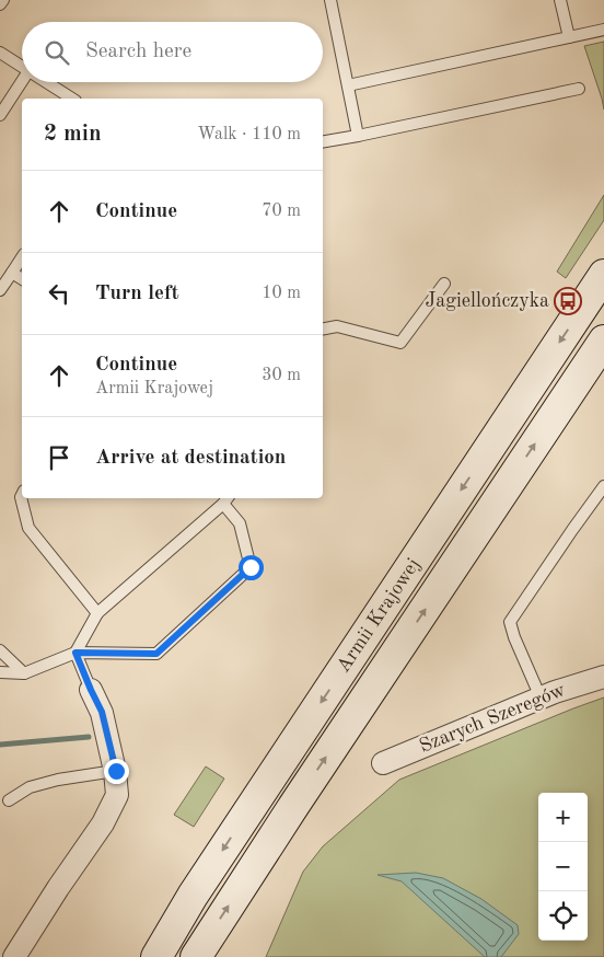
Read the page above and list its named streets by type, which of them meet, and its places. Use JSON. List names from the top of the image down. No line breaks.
{"streets":{"main road":["Armii Krajowej"],"street":["Szarych Szeregów"]},"places":{"bus stop":["Jagiellończyka"]},"page":{"search":"Search here","heading":["2 min","Walk · 110 m"],"list":[["Continue","70 m"],["Turn left","10 m"],["Continue","Armii Krajowej","30 m"],"Arrive at destination"],"map_buttons":["+","−"]}}
